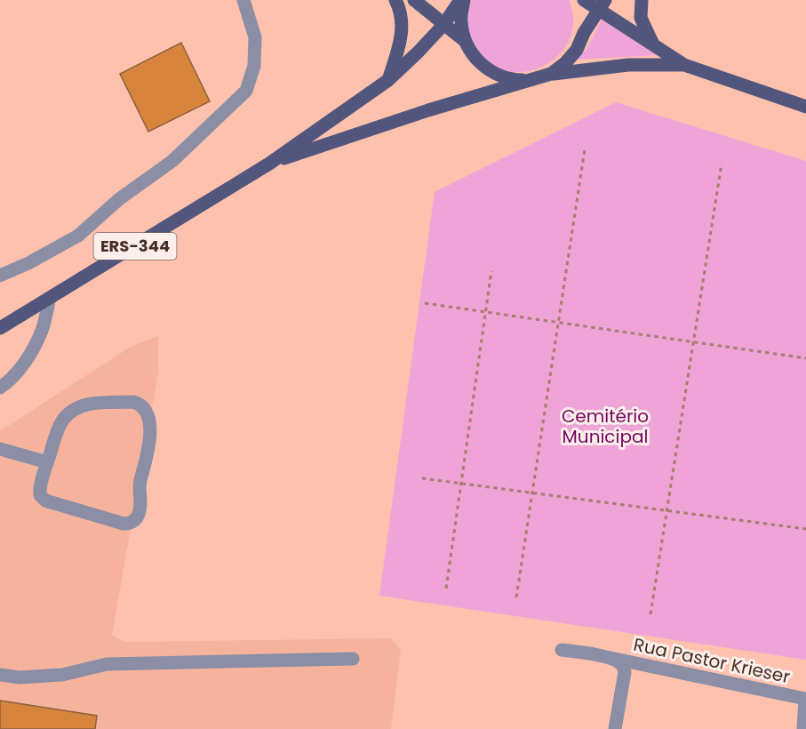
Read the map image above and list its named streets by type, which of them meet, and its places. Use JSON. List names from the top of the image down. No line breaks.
{"streets":{"main road":["ERS-344"],"street":["Rua Pastor Krieser"]},"parks":["Cemitério Municipal"]}
